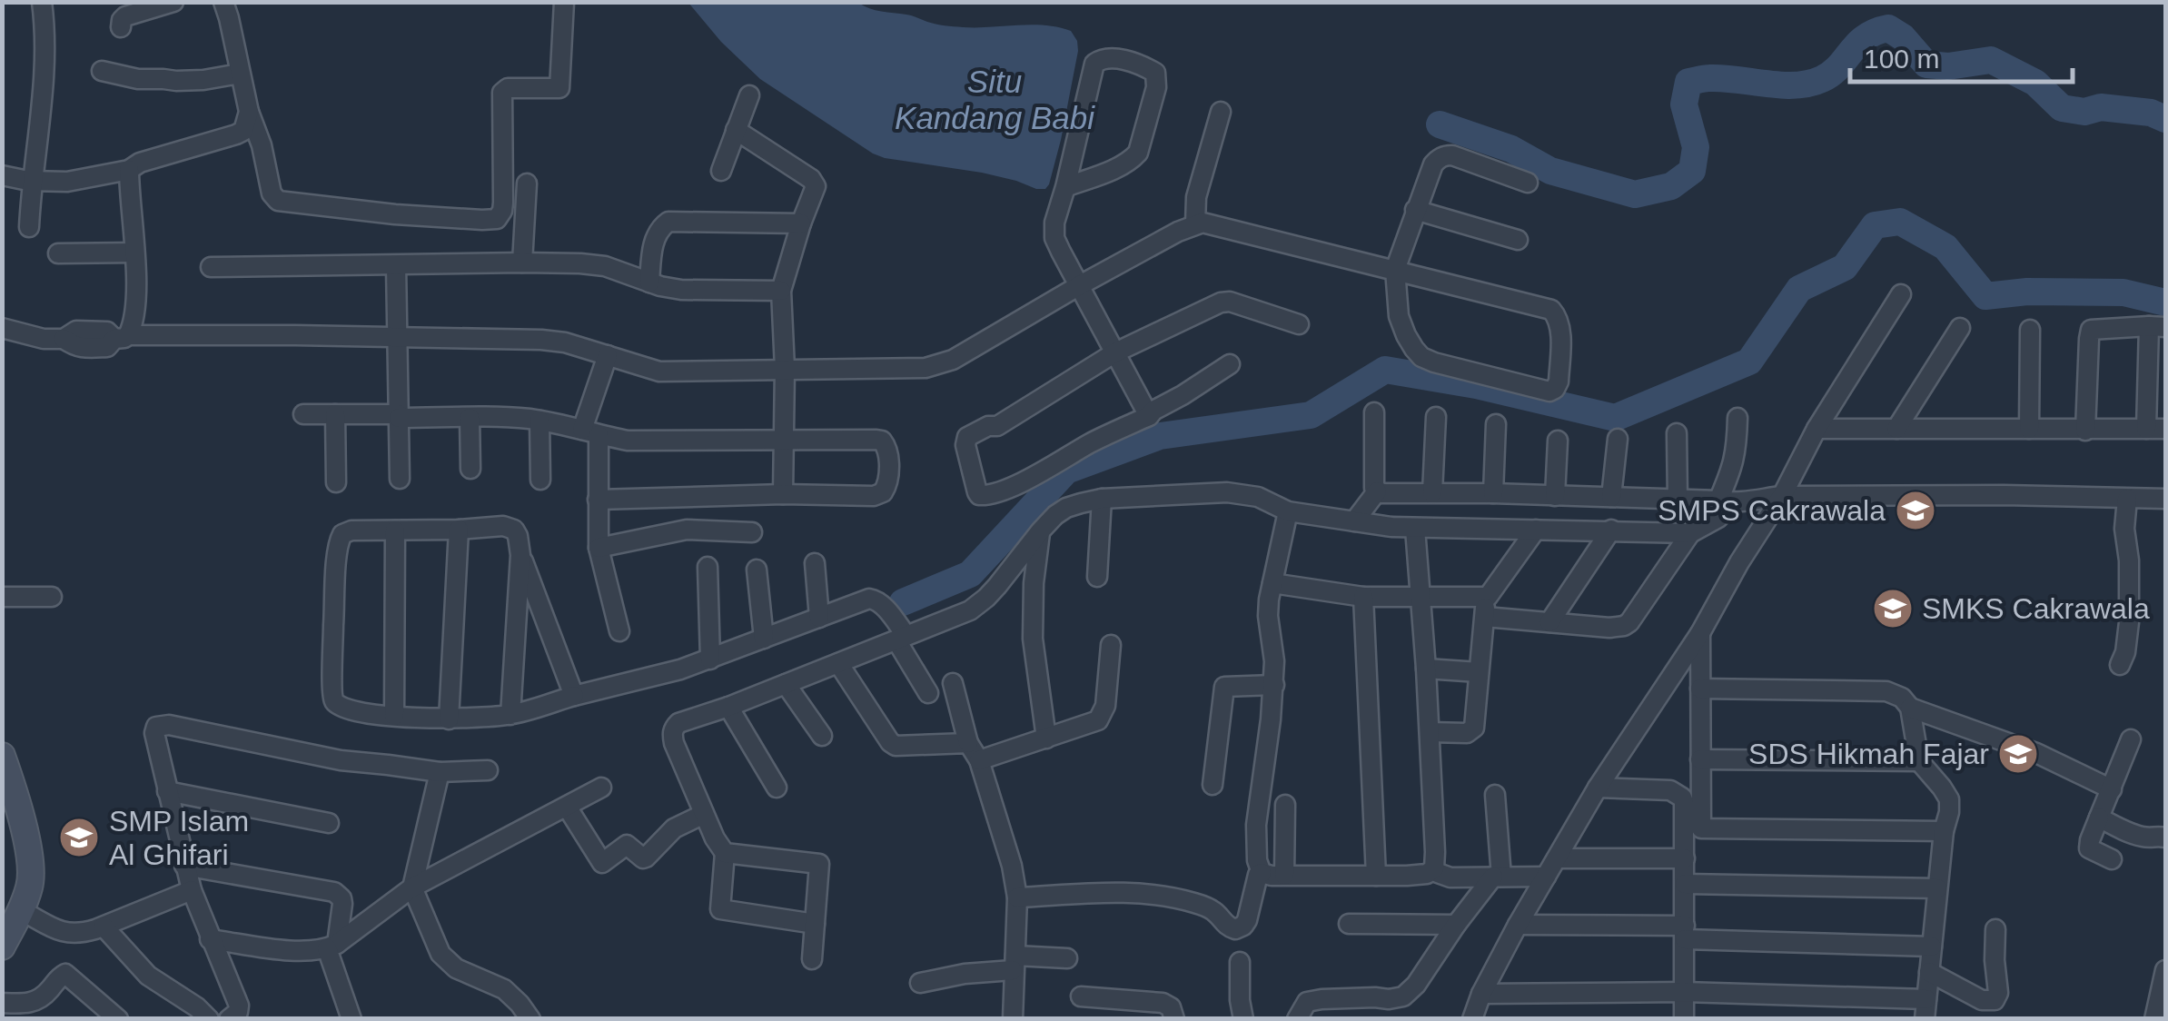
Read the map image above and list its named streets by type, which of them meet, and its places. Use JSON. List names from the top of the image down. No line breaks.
{"water":["Situ Kandang Babi"],"places":{"school or university":["SMPS Cakrawala","SMKS Cakrawala","SDS Hikmah Fajar","SMP Islam Al Ghifari"]},"scale_bar":"100 m"}
